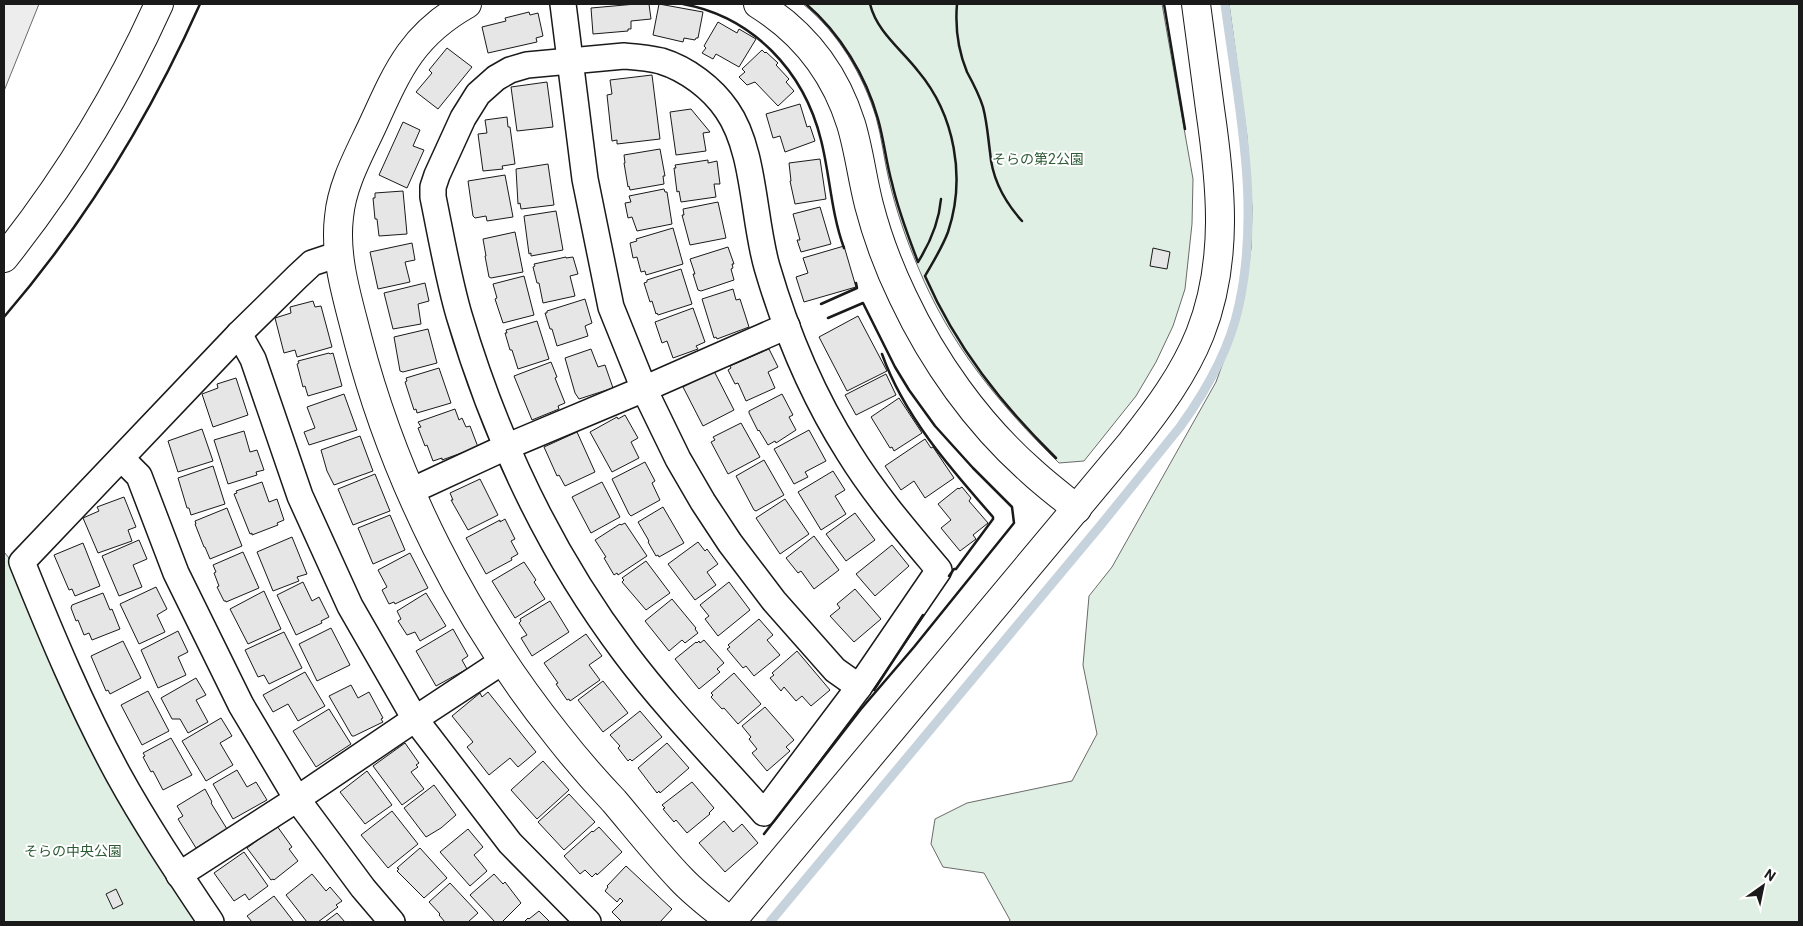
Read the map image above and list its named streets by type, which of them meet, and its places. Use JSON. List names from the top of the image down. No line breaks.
{"parks":["そらの第2公園","そらの中央公園"],"north":"top right"}
